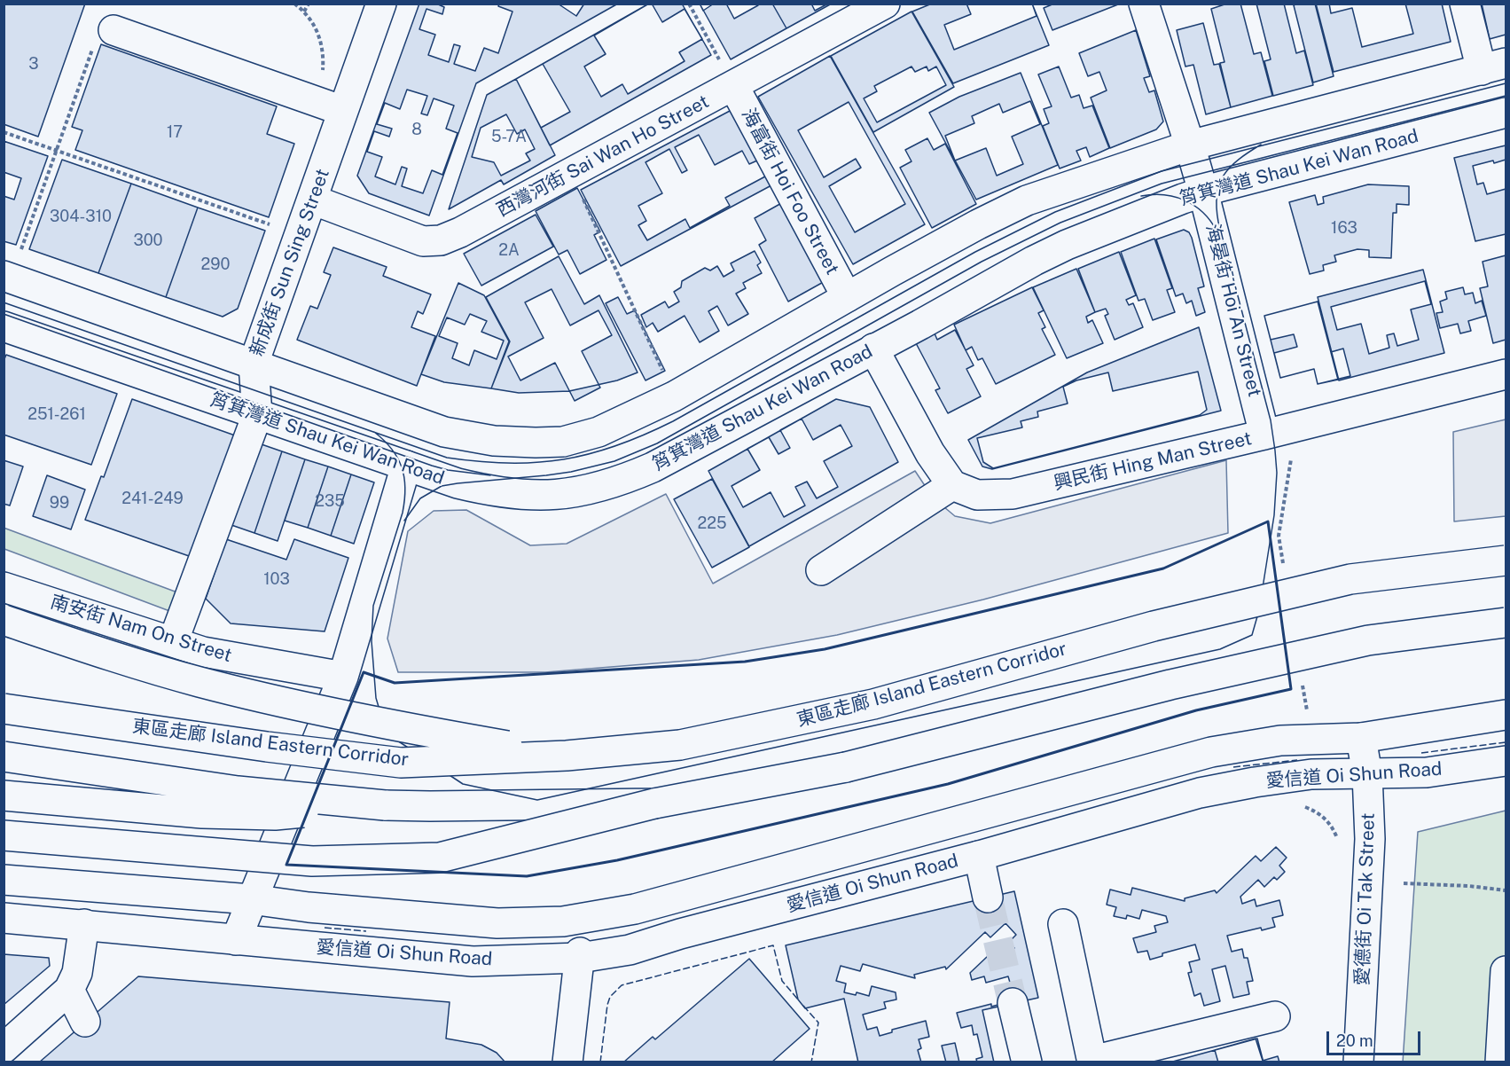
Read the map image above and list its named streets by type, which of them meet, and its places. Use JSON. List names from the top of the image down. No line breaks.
{"streets":{"main road":["西灣河街 Sai Wan Ho Street","筲箕灣道 Shau Kei Wan Road","海富街 Hoi Foo Street","新成街 Sun Sing Street","海晏街 Hoi An Street","興民街 Hing Man Street","南安街 Nam On Street","東區走廊 Island Eastern Corridor","愛信道 Oi Shun Road","愛德街 Oi Tak Street"]},"crossings":[["西灣河街 Sai Wan Ho Street","海富街 Hoi Foo Street"],["西灣河街 Sai Wan Ho Street","新成街 Sun Sing Street"],["筲箕灣道 Shau Kei Wan Road","新成街 Sun Sing Street"],["筲箕灣道 Shau Kei Wan Road","海晏街 Hoi An Street"],["新成街 Sun Sing Street","南安街 Nam On Street"],["海晏街 Hoi An Street","興民街 Hing Man Street"],["愛信道 Oi Shun Road","愛德街 Oi Tak Street"]],"house_numbers":["3","8","17","5-7A","304-310","163","300","2A","290","251-261","241-249","235","99","225","103"],"scale_bar":"20 m"}
